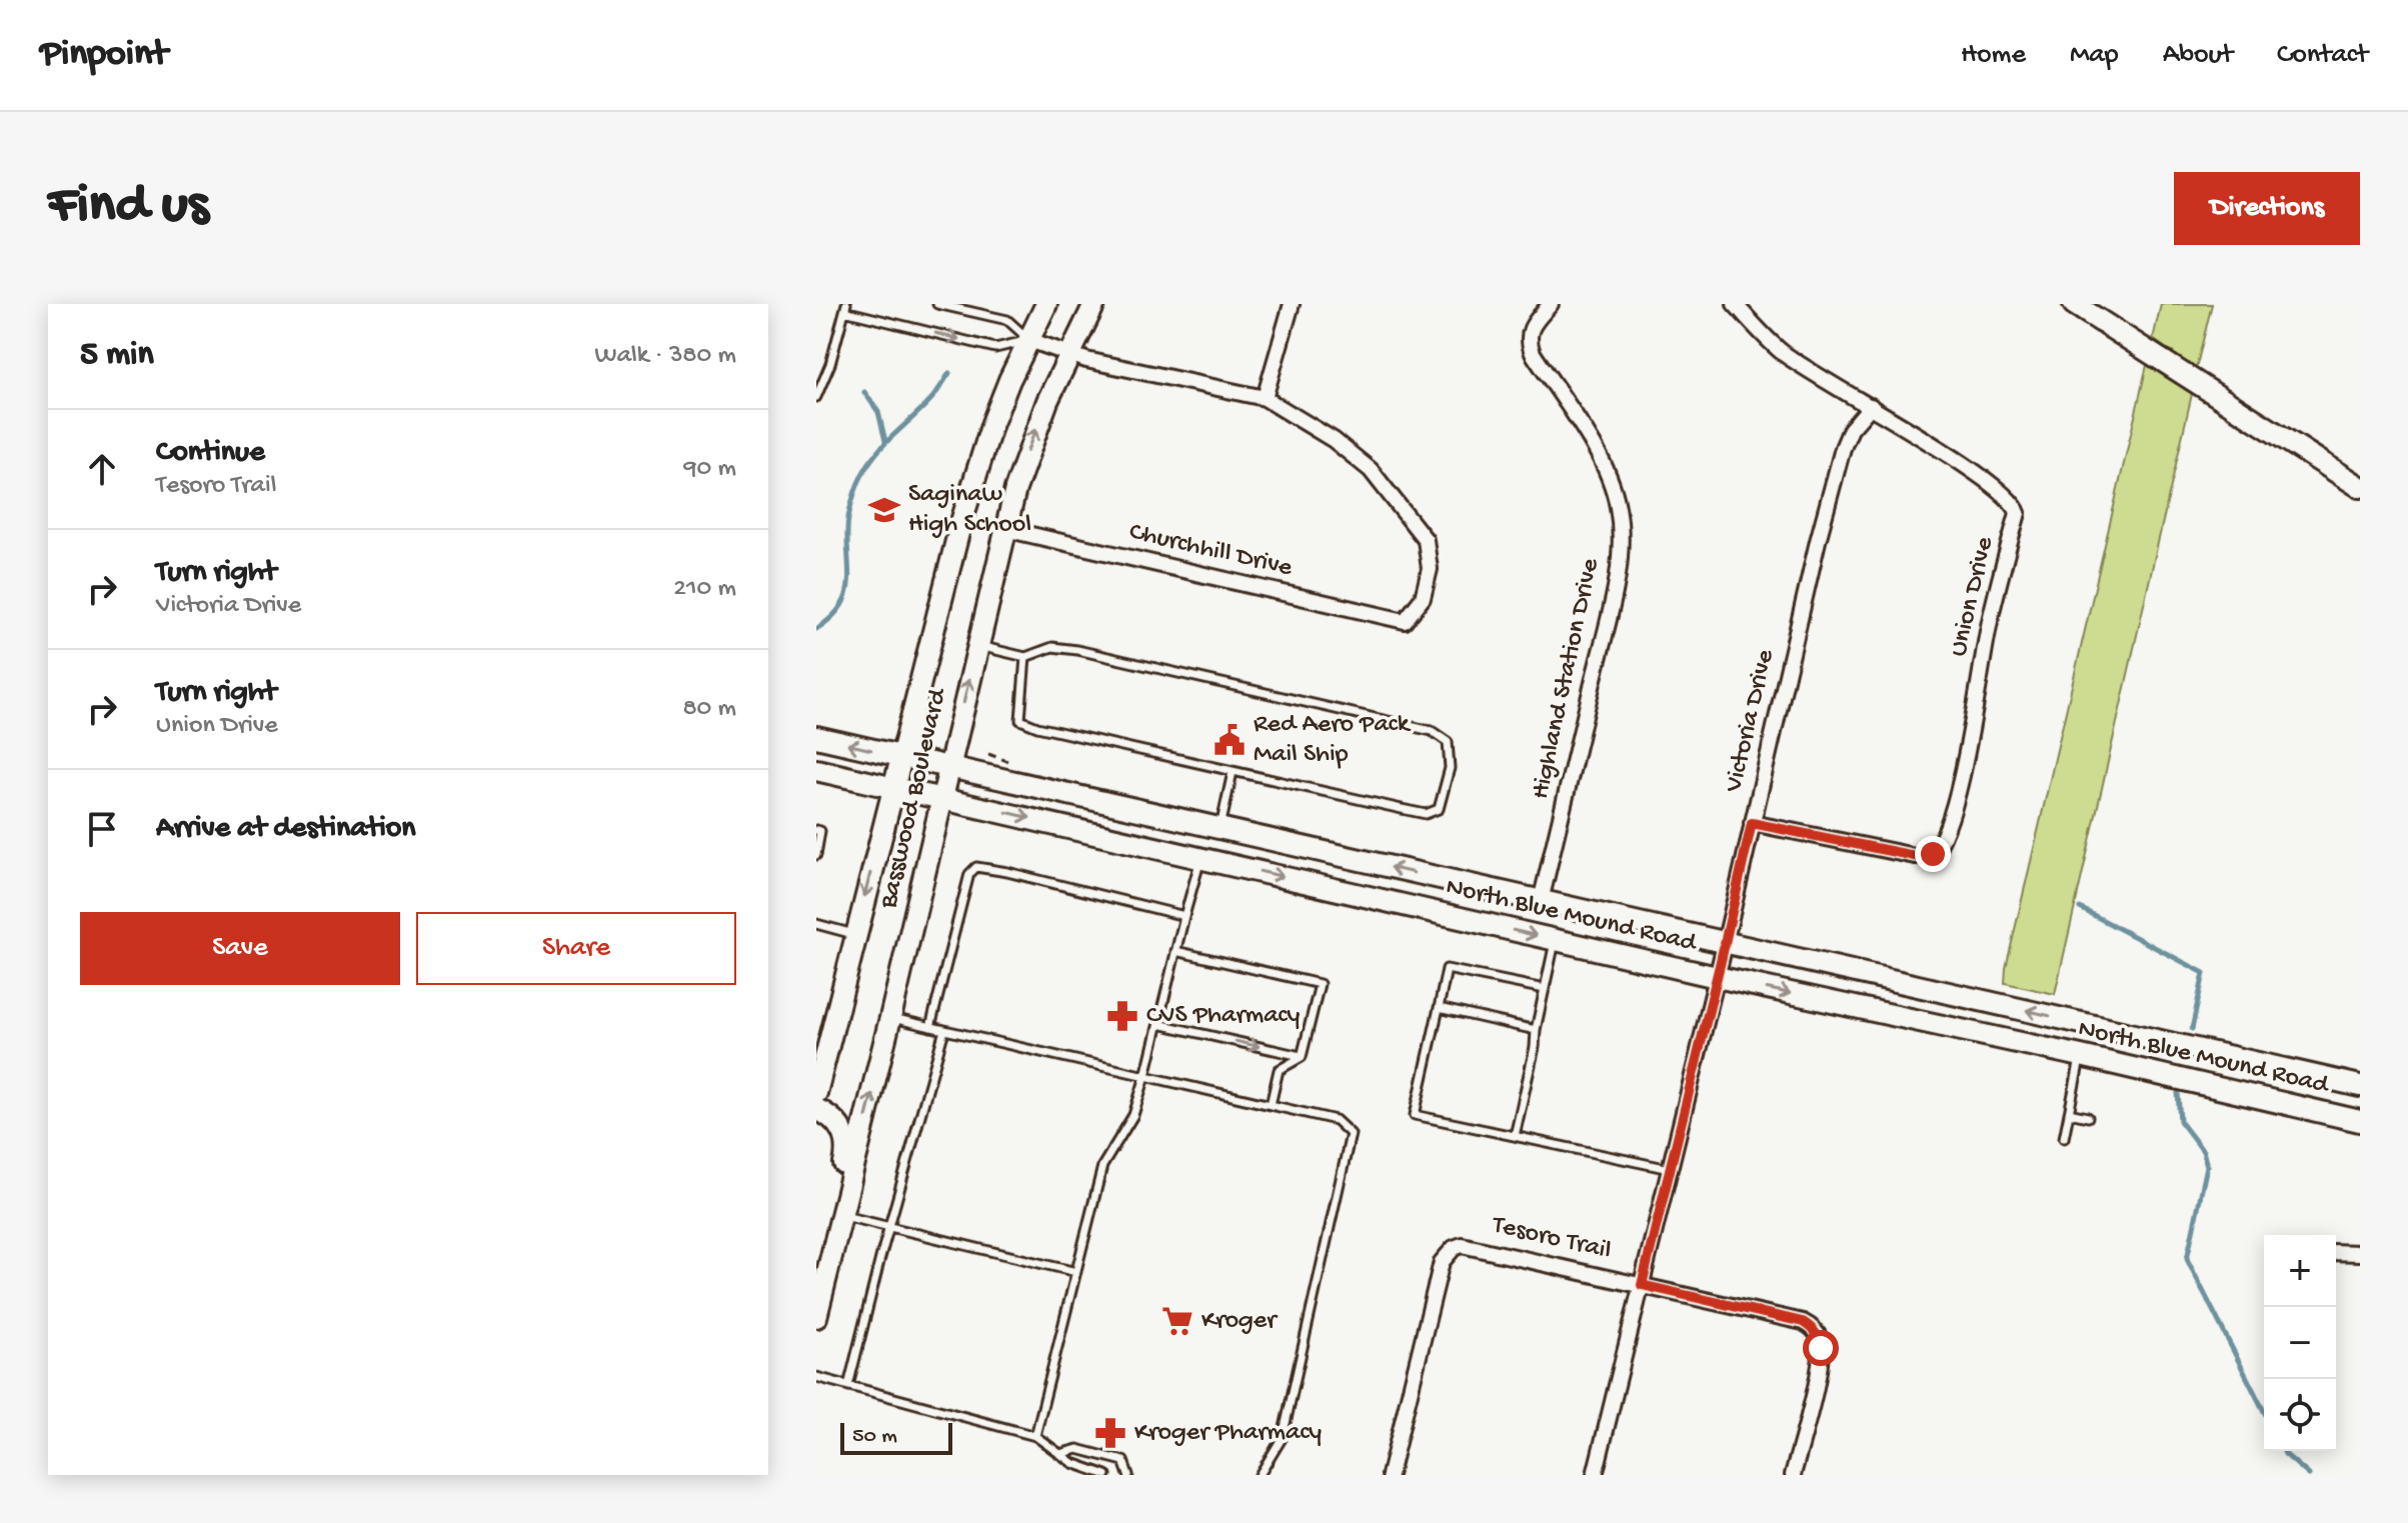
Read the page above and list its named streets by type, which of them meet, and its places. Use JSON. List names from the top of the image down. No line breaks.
{"streets":{"main road":["Basswood Boulevard","North Blue Mound Road"],"street":["Churchhill Drive","Union Drive","Highland Station Drive","Victoria Drive","Tesoro Trail"]},"crossings":[["Churchhill Drive","Basswood Boulevard"],["Union Drive","Victoria Drive"],["Highland Station Drive","North Blue Mound Road"],["Victoria Drive","North Blue Mound Road"],["Victoria Drive","Tesoro Trail"],["Basswood Boulevard","North Blue Mound Road"]],"places":{"school or university":["Saginaw High School"],"public building":["Red Aero Pack Mail Ship"],"pharmacy":["CVS Pharmacy","Kroger Pharmacy"],"supermarket":["Kroger"]},"scale_bar":"50 m","page":{"header":"Pinpoint","nav":["Home","Map","About","Contact"],"buttons":["Directions",["Save","Share"]],"title":"Find us","heading":["5 min","Walk · 380 m"],"list":[["Continue","Tesoro Trail","90 m"],["Turn right","Victoria Drive","210 m"],["Turn right","Union Drive","80 m"],"Arrive at destination"],"map_buttons":["+","−"],"scale":"50 m"}}
